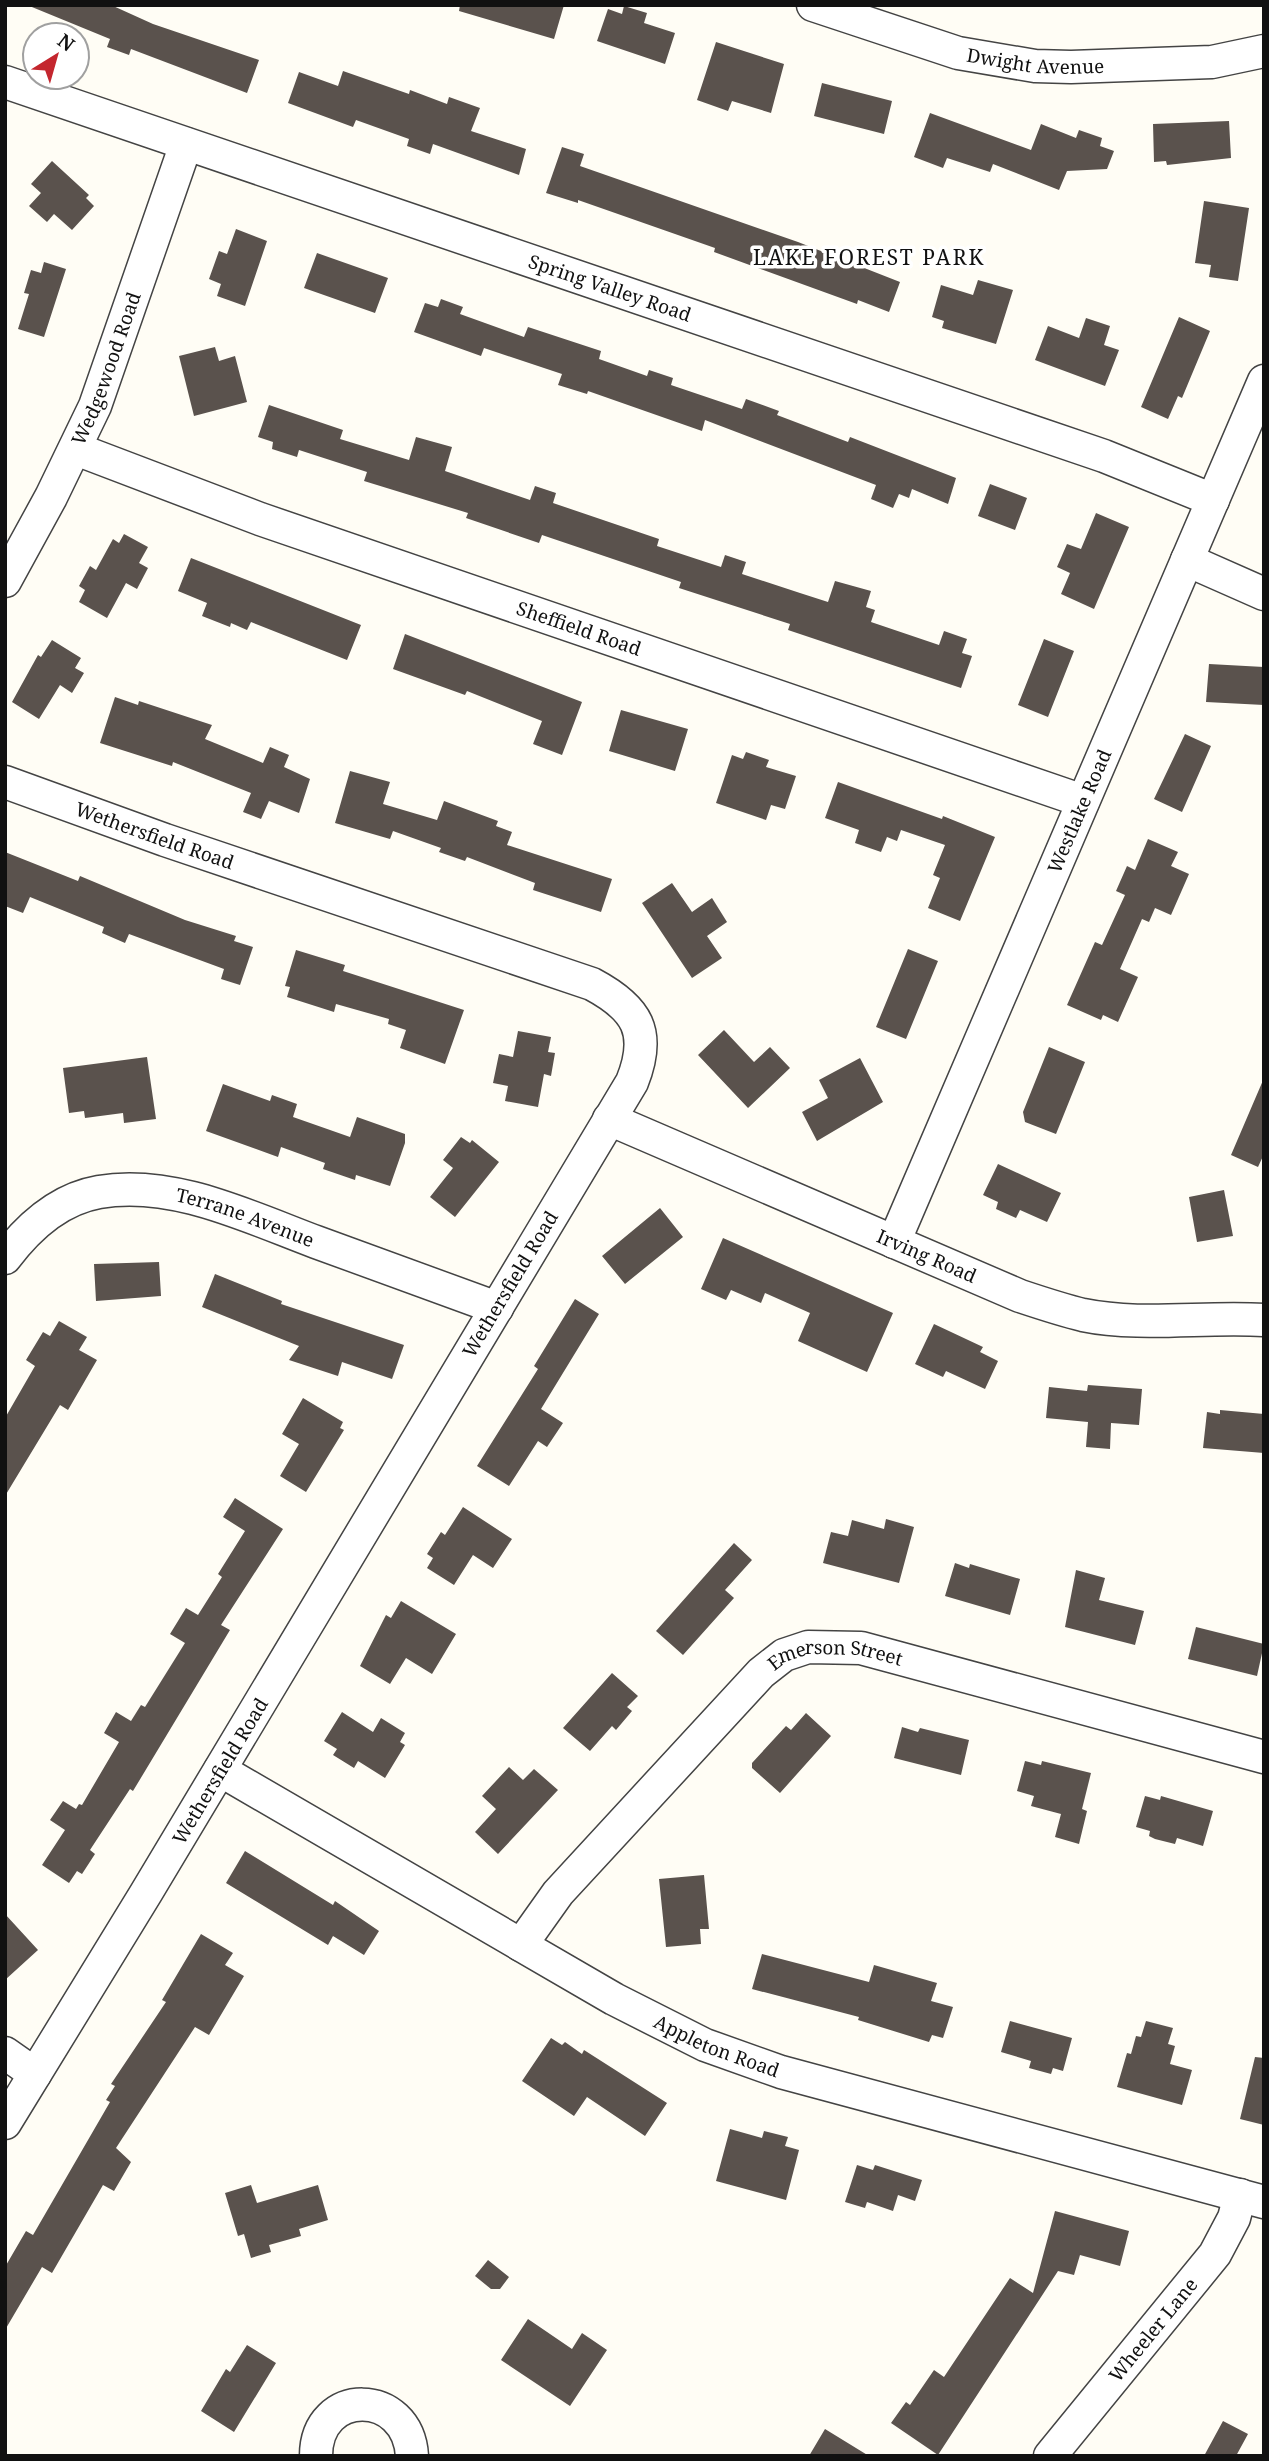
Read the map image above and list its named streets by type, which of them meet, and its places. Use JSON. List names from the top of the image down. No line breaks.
{"streets":{"street":["Dwight Avenue","Spring Valley Road","Wedgewood Road","Sheffield Road","Westlake Road","Wethersfield Road","Terrane Avenue","Irving Road","Emerson Street","Appleton Road","Wheeler Lane"]},"crossings":[["Spring Valley Road","Wedgewood Road"],["Spring Valley Road","Westlake Road"],["Wedgewood Road","Sheffield Road"],["Sheffield Road","Westlake Road"],["Westlake Road","Irving Road"],["Wethersfield Road","Terrane Avenue"],["Wethersfield Road","Irving Road"],["Wethersfield Road","Appleton Road"],["Emerson Street","Appleton Road"],["Appleton Road","Wheeler Lane"]],"districts":["LAKE FOREST PARK"],"north":"top right"}
